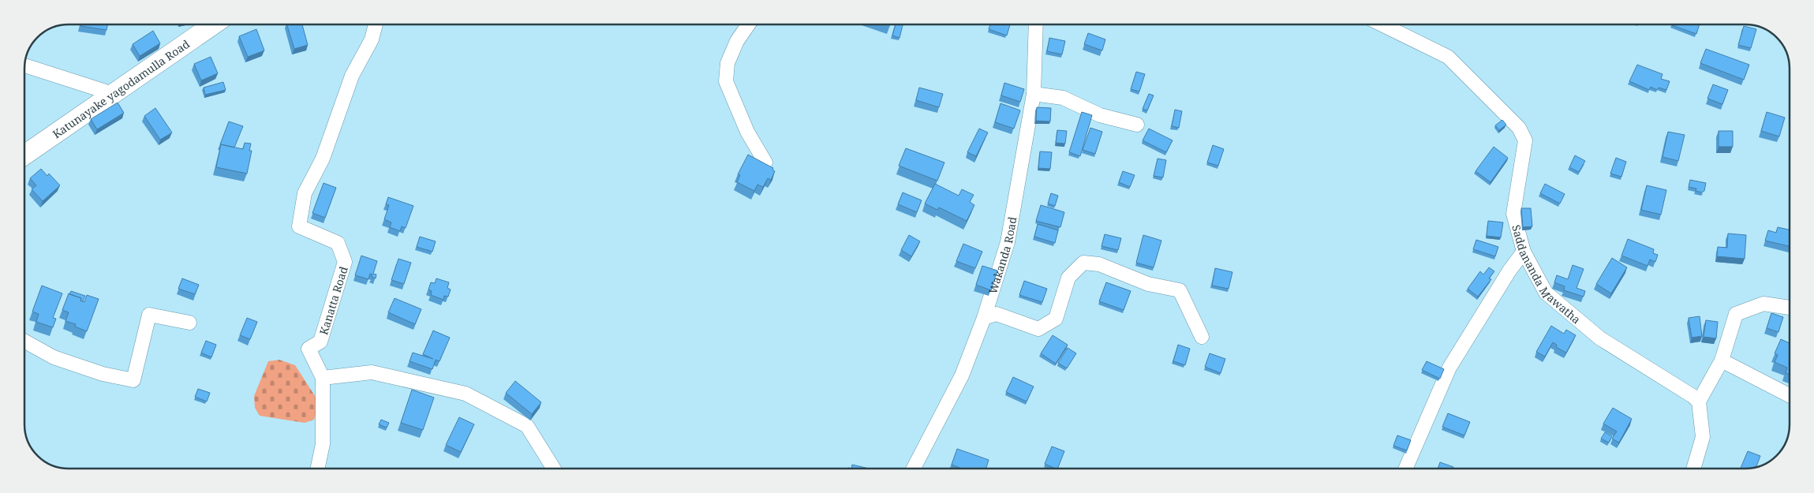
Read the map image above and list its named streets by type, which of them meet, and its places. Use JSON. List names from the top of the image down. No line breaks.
{"streets":{"main road":["Katunayake yagodamulla Road"],"street":["Wakanda Road","Saddananda Mawatha","Kanatta Road"]}}
